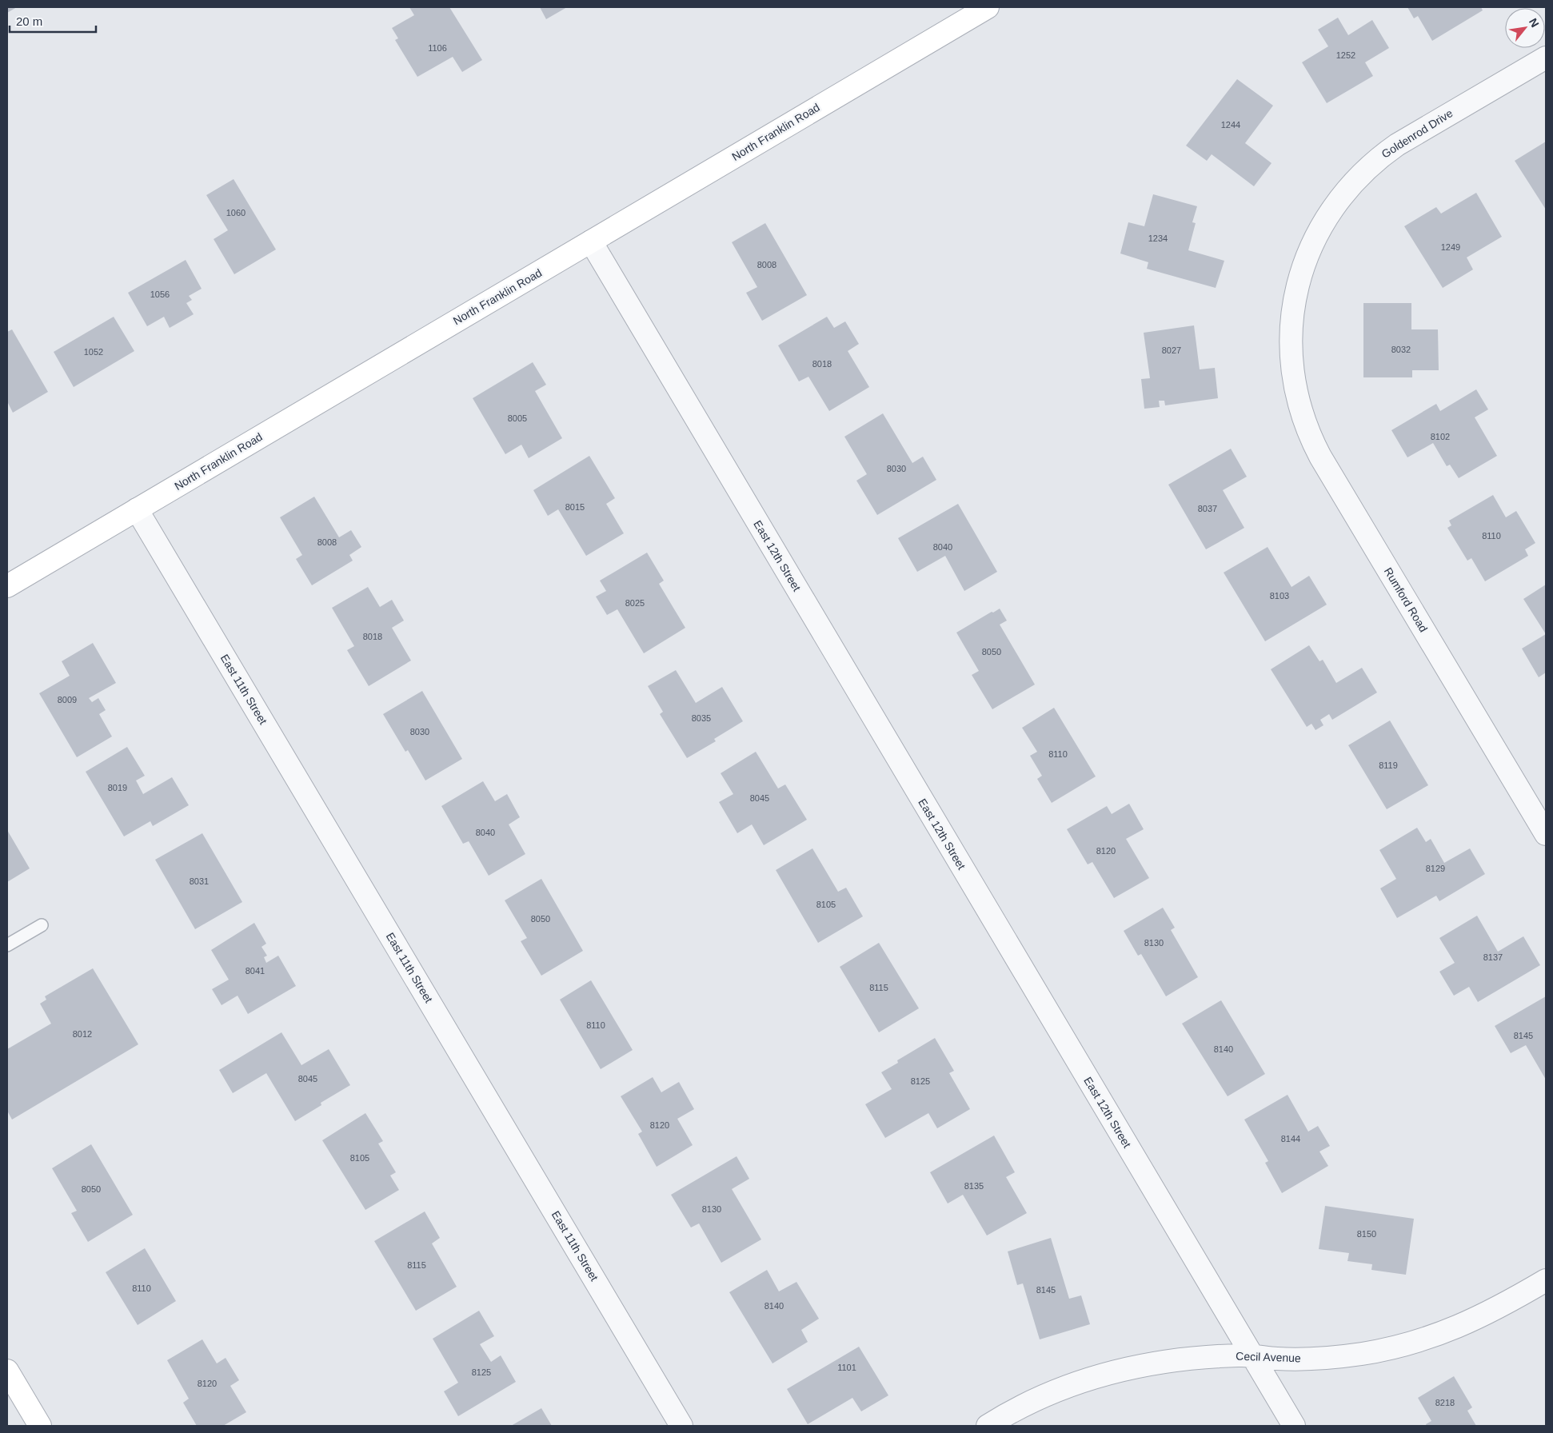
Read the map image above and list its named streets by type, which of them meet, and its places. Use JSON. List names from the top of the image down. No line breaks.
{"streets":{"main road":["North Franklin Road"],"street":["Goldenrod Drive","East 12th Street","Rumford Road","East 11th Street","Cecil Avenue"]},"crossings":[["North Franklin Road","East 12th Street"],["North Franklin Road","East 11th Street"],["Goldenrod Drive","Rumford Road"],["East 12th Street","Cecil Avenue"]],"house_numbers":["1106","1252","1244","1060","1234","1249","8008","1056","8032","8027","1052","8018","8005","8102","8030","8015","8037","8110","8008","8040","8103","8025","8018","8050","8009","8035","8030","8110","8119","8019","8045","8040","8120","8129","8031","8105","8050","8130","8137","8041","8115","8110","8012","8145","8140","8045","8125","8120","8144","8105","8135","8050","8130","8150","8115","8110","8145","8140","1101","8125","8120","8218"],"scale_bar":"20 m","north":"top right"}
